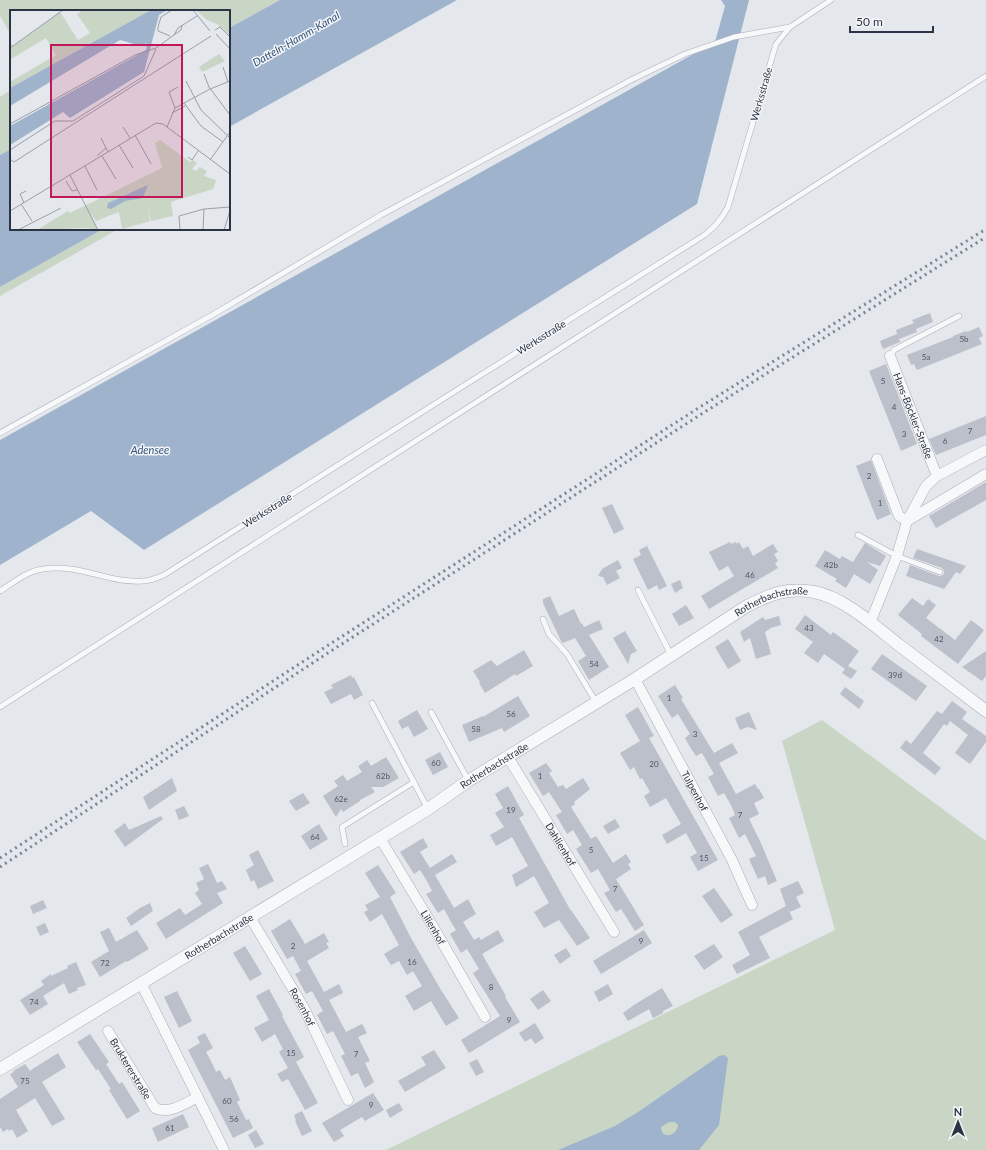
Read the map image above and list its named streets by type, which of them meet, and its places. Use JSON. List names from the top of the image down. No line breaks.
{"streets":{"street":["Hans-Böckler-Straße","Rotherbachstraße","Tulpenhof","Dahlienhof","Lilienhof","Rosenhof","Bruktererstraße"],"lane":["Werksstraße"]},"crossings":[["Rotherbachstraße","Tulpenhof"],["Rotherbachstraße","Dahlienhof"],["Rotherbachstraße","Lilienhof"],["Rotherbachstraße","Rosenhof"]],"water":["Datteln-Hamm-Kanal","Adensee"],"house_numbers":["5b","5a","5","4","7","3","6","2","1","42b","46","43","42","54","39d","1","56","58","3","60","20","62b","1","62e","19","7","64","5","15","7","9","2","16","72","8","74","9","15","7","75","60","9","56","61"],"scale_bar":"50 m","north":"top"}
